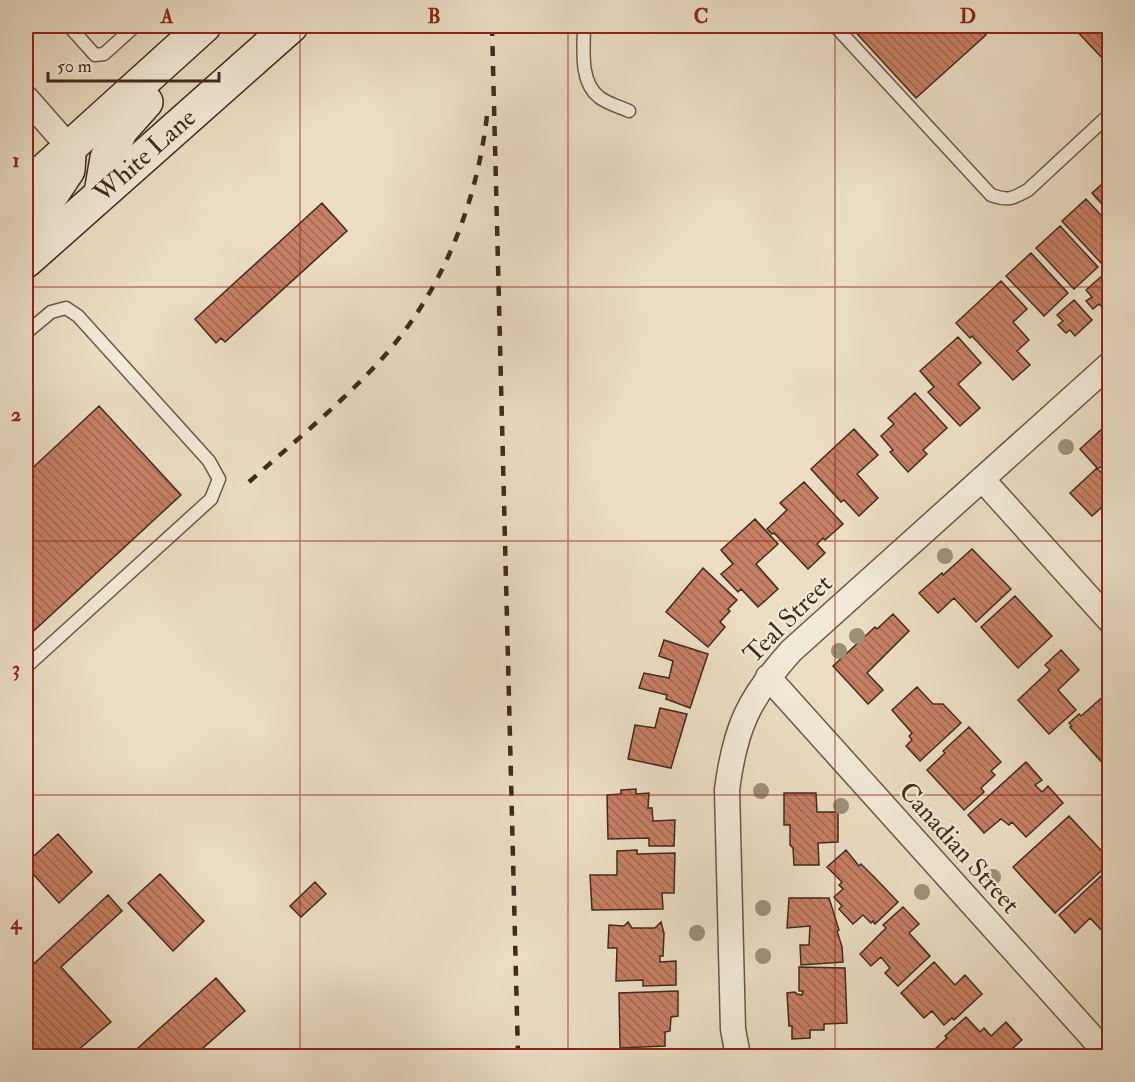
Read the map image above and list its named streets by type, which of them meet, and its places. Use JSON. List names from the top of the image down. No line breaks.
{"streets":{"main road":["White Lane"],"street":["Teal Street","Canadian Street"]},"crossings":[["Teal Street","Canadian Street"]],"scale_bar":"50 m","grid":{"columns":["A","B","C","D"],"rows":["1","2","3","4"]}}
